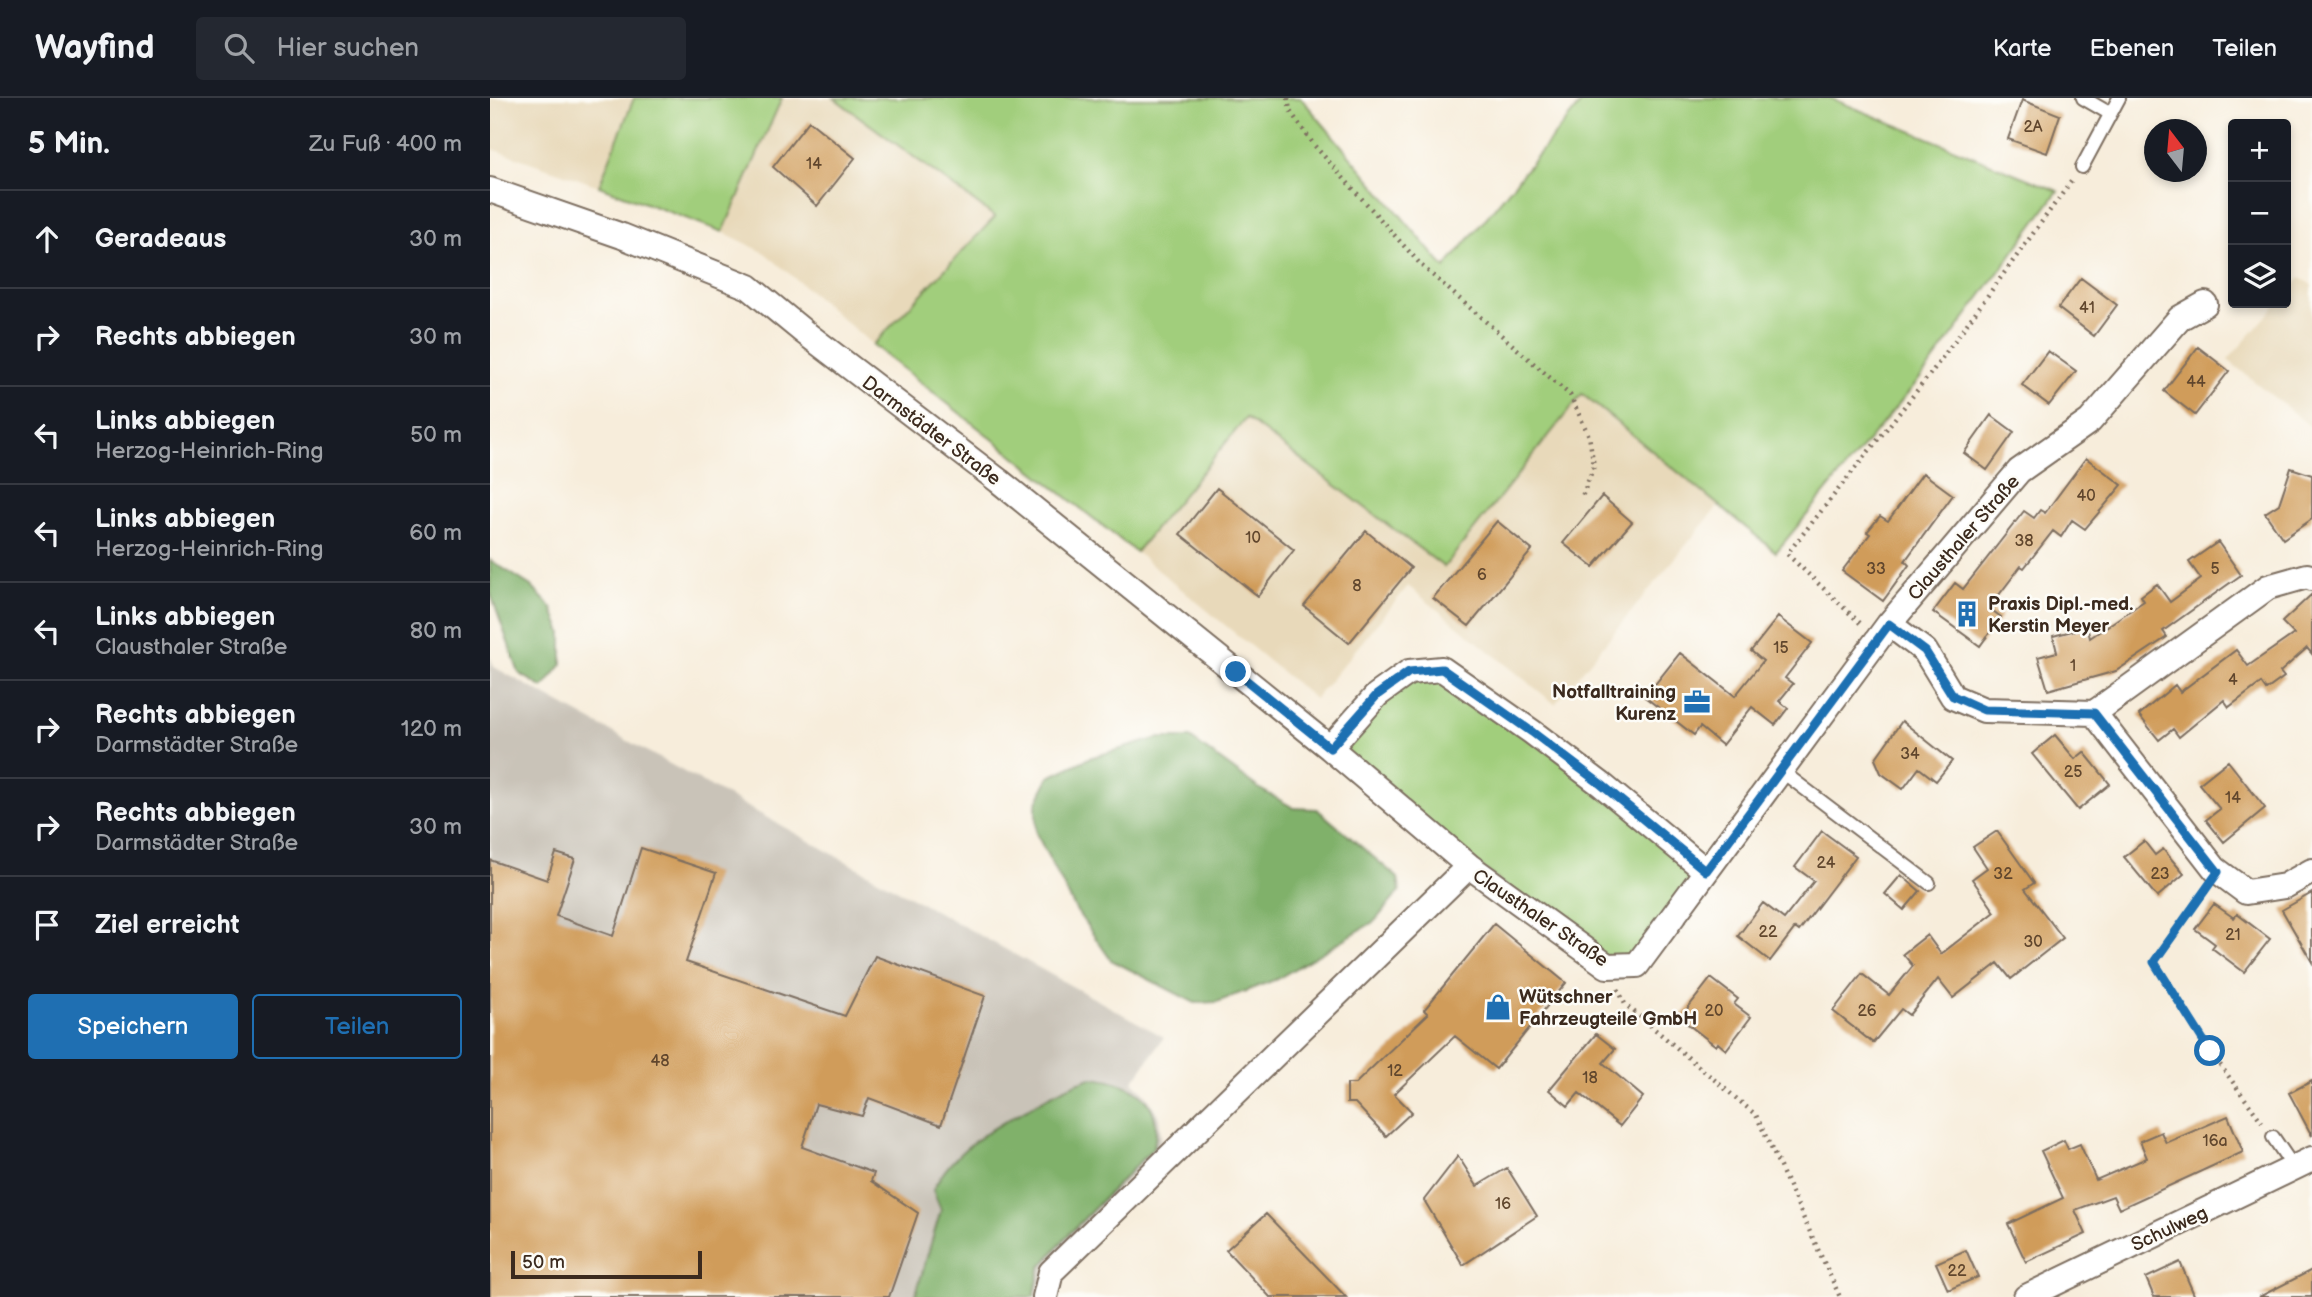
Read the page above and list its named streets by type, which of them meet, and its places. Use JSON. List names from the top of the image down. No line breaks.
{"streets":{"street":["Darmstädter Straße","Clausthaler Straße","Schulweg"]},"crossings":[["Darmstädter Straße","Clausthaler Straße"]],"places":{"building":["Praxis Dipl.-med. Kerstin Meyer"],"office":["Notfalltraining Kurenz"],"shop":["Wütschner Fahrzeugteile GmbH"]},"house_numbers":["2A","14","41","44","40","10","38","33","5","6","8","15","1","4","34","25","14","24","32","23","22","21","30","20","26","48","12","18","16a","16","22"],"scale_bar":"50 m","north":"top","page":{"header":"Wayfind","search":"Hier suchen","nav":["Karte","Ebenen","Teilen"],"heading":["5 Min.","Zu Fuß · 400 m"],"map_buttons":["+","−"],"list":[["Geradeaus","30 m"],["Rechts abbiegen","30 m"],["Links abbiegen","Herzog-Heinrich-Ring","50 m"],["Links abbiegen","Herzog-Heinrich-Ring","60 m"],["Links abbiegen","Clausthaler Straße","80 m"],["Rechts abbiegen","Darmstädter Straße","120 m"],["Rechts abbiegen","Darmstädter Straße","30 m"],"Ziel erreicht"],"buttons":["Speichern","Teilen"],"scale":"50 m"}}
